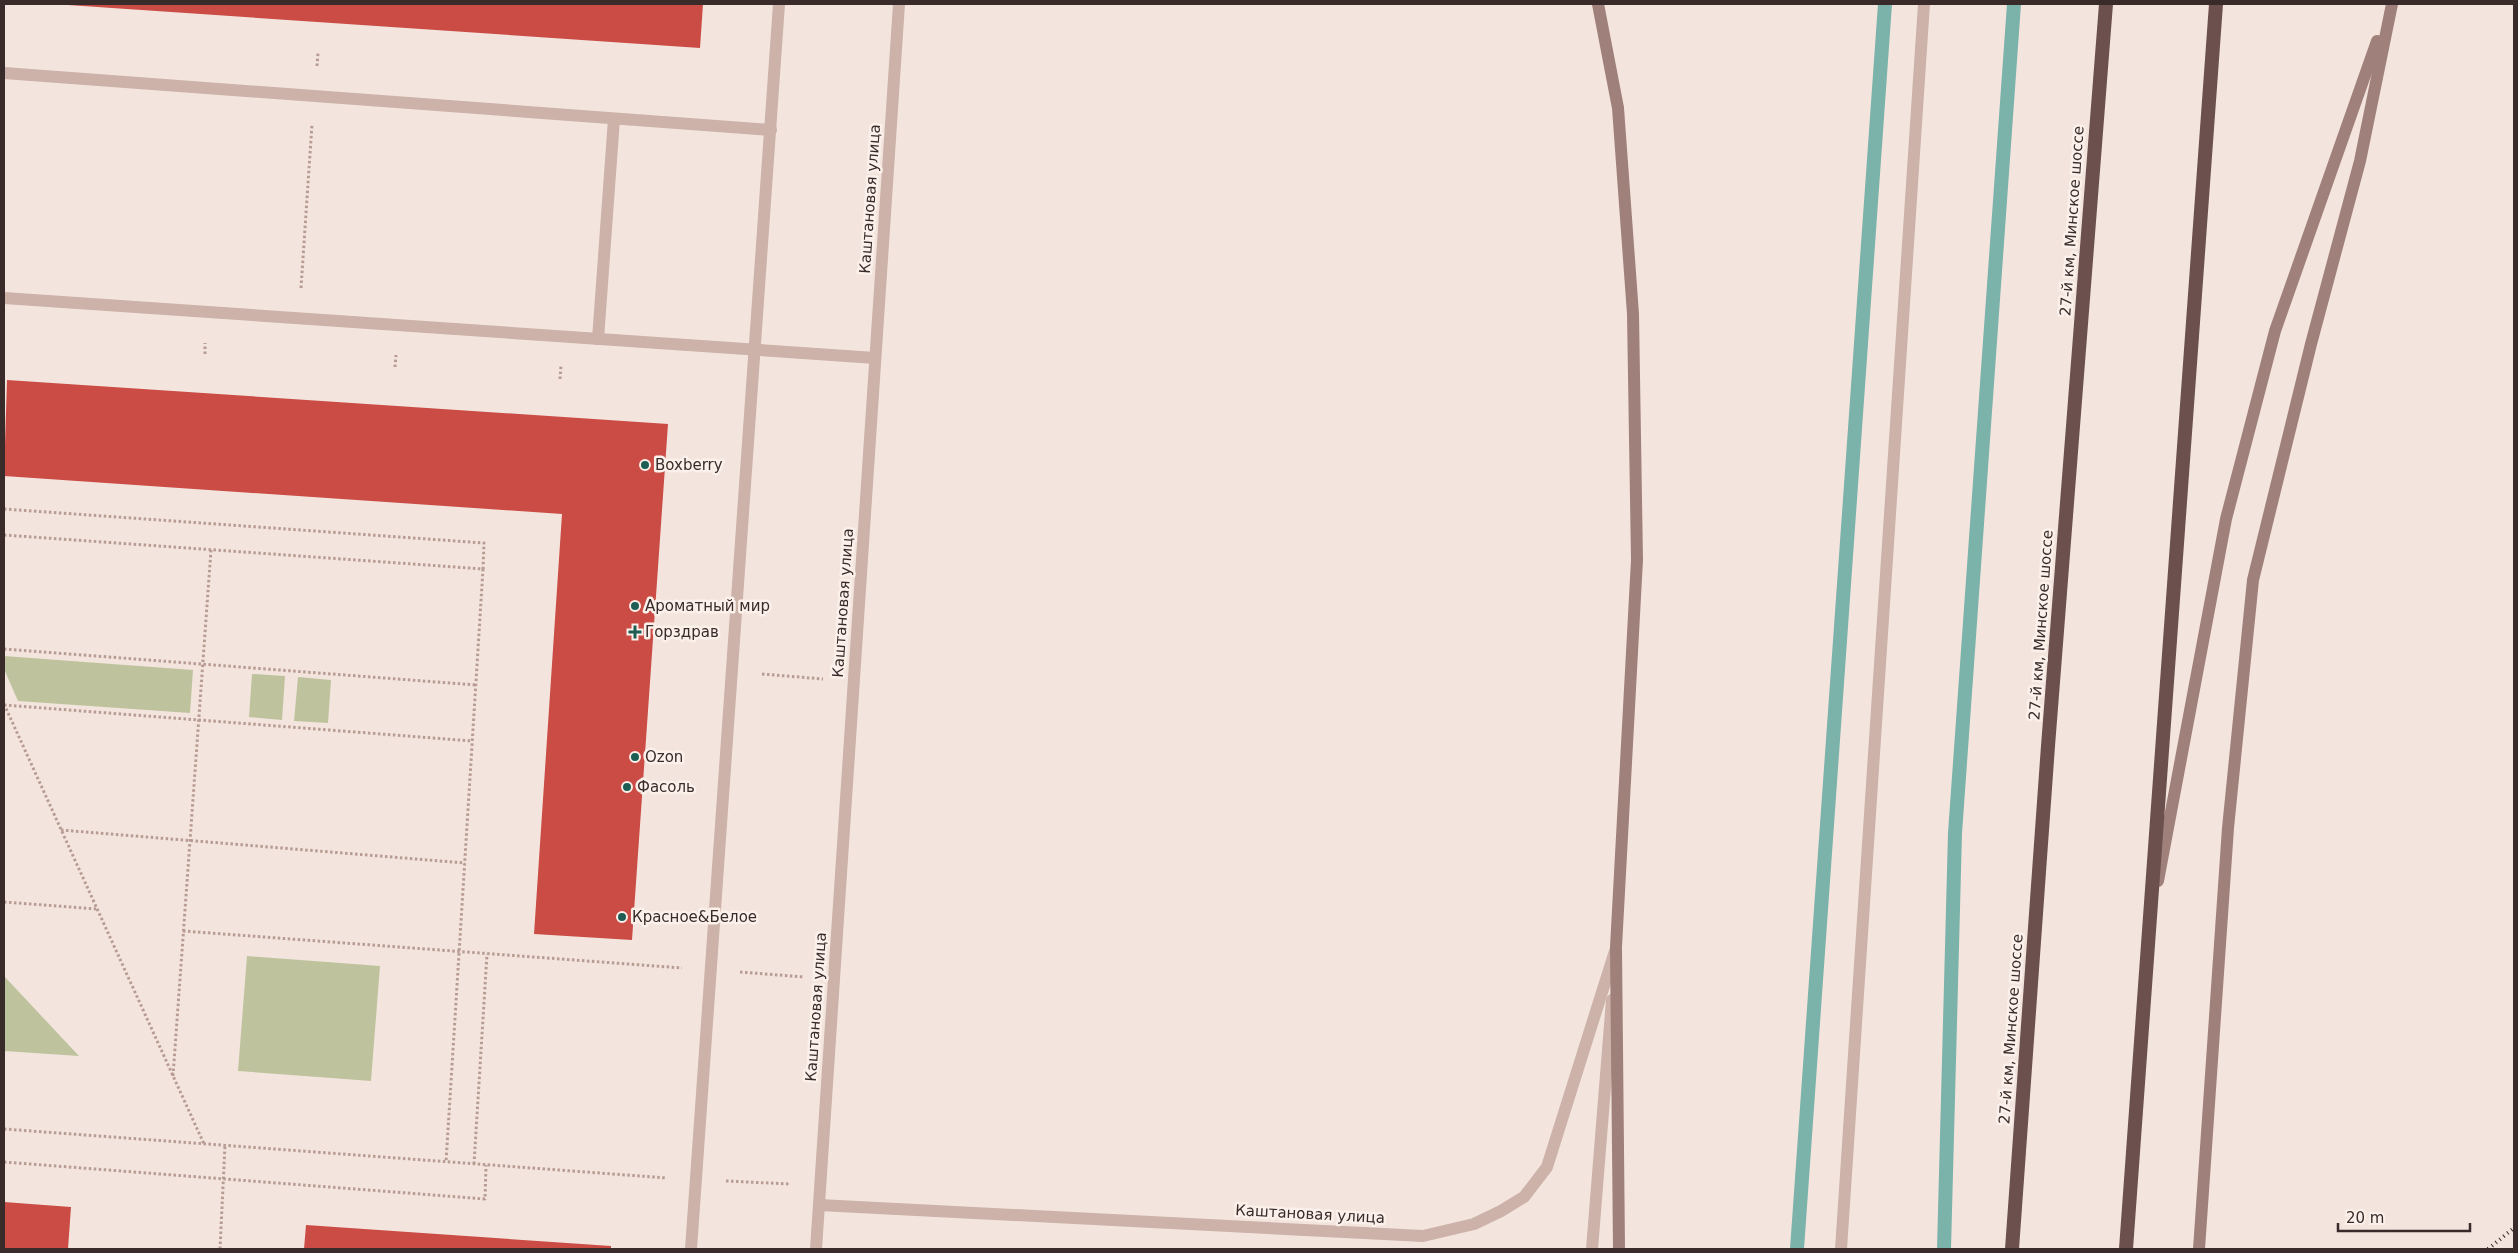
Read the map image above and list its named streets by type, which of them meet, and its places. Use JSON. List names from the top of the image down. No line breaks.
{"streets":{"highway":["27-й км, Минское шоссе"],"street":["Каштановая улица"]},"places":{"other":["Boxberry","Ароматный мир","Ozon","Фасоль","Красное&Белое"],"health":["Горздрав"]},"scale_bar":"20 m"}
